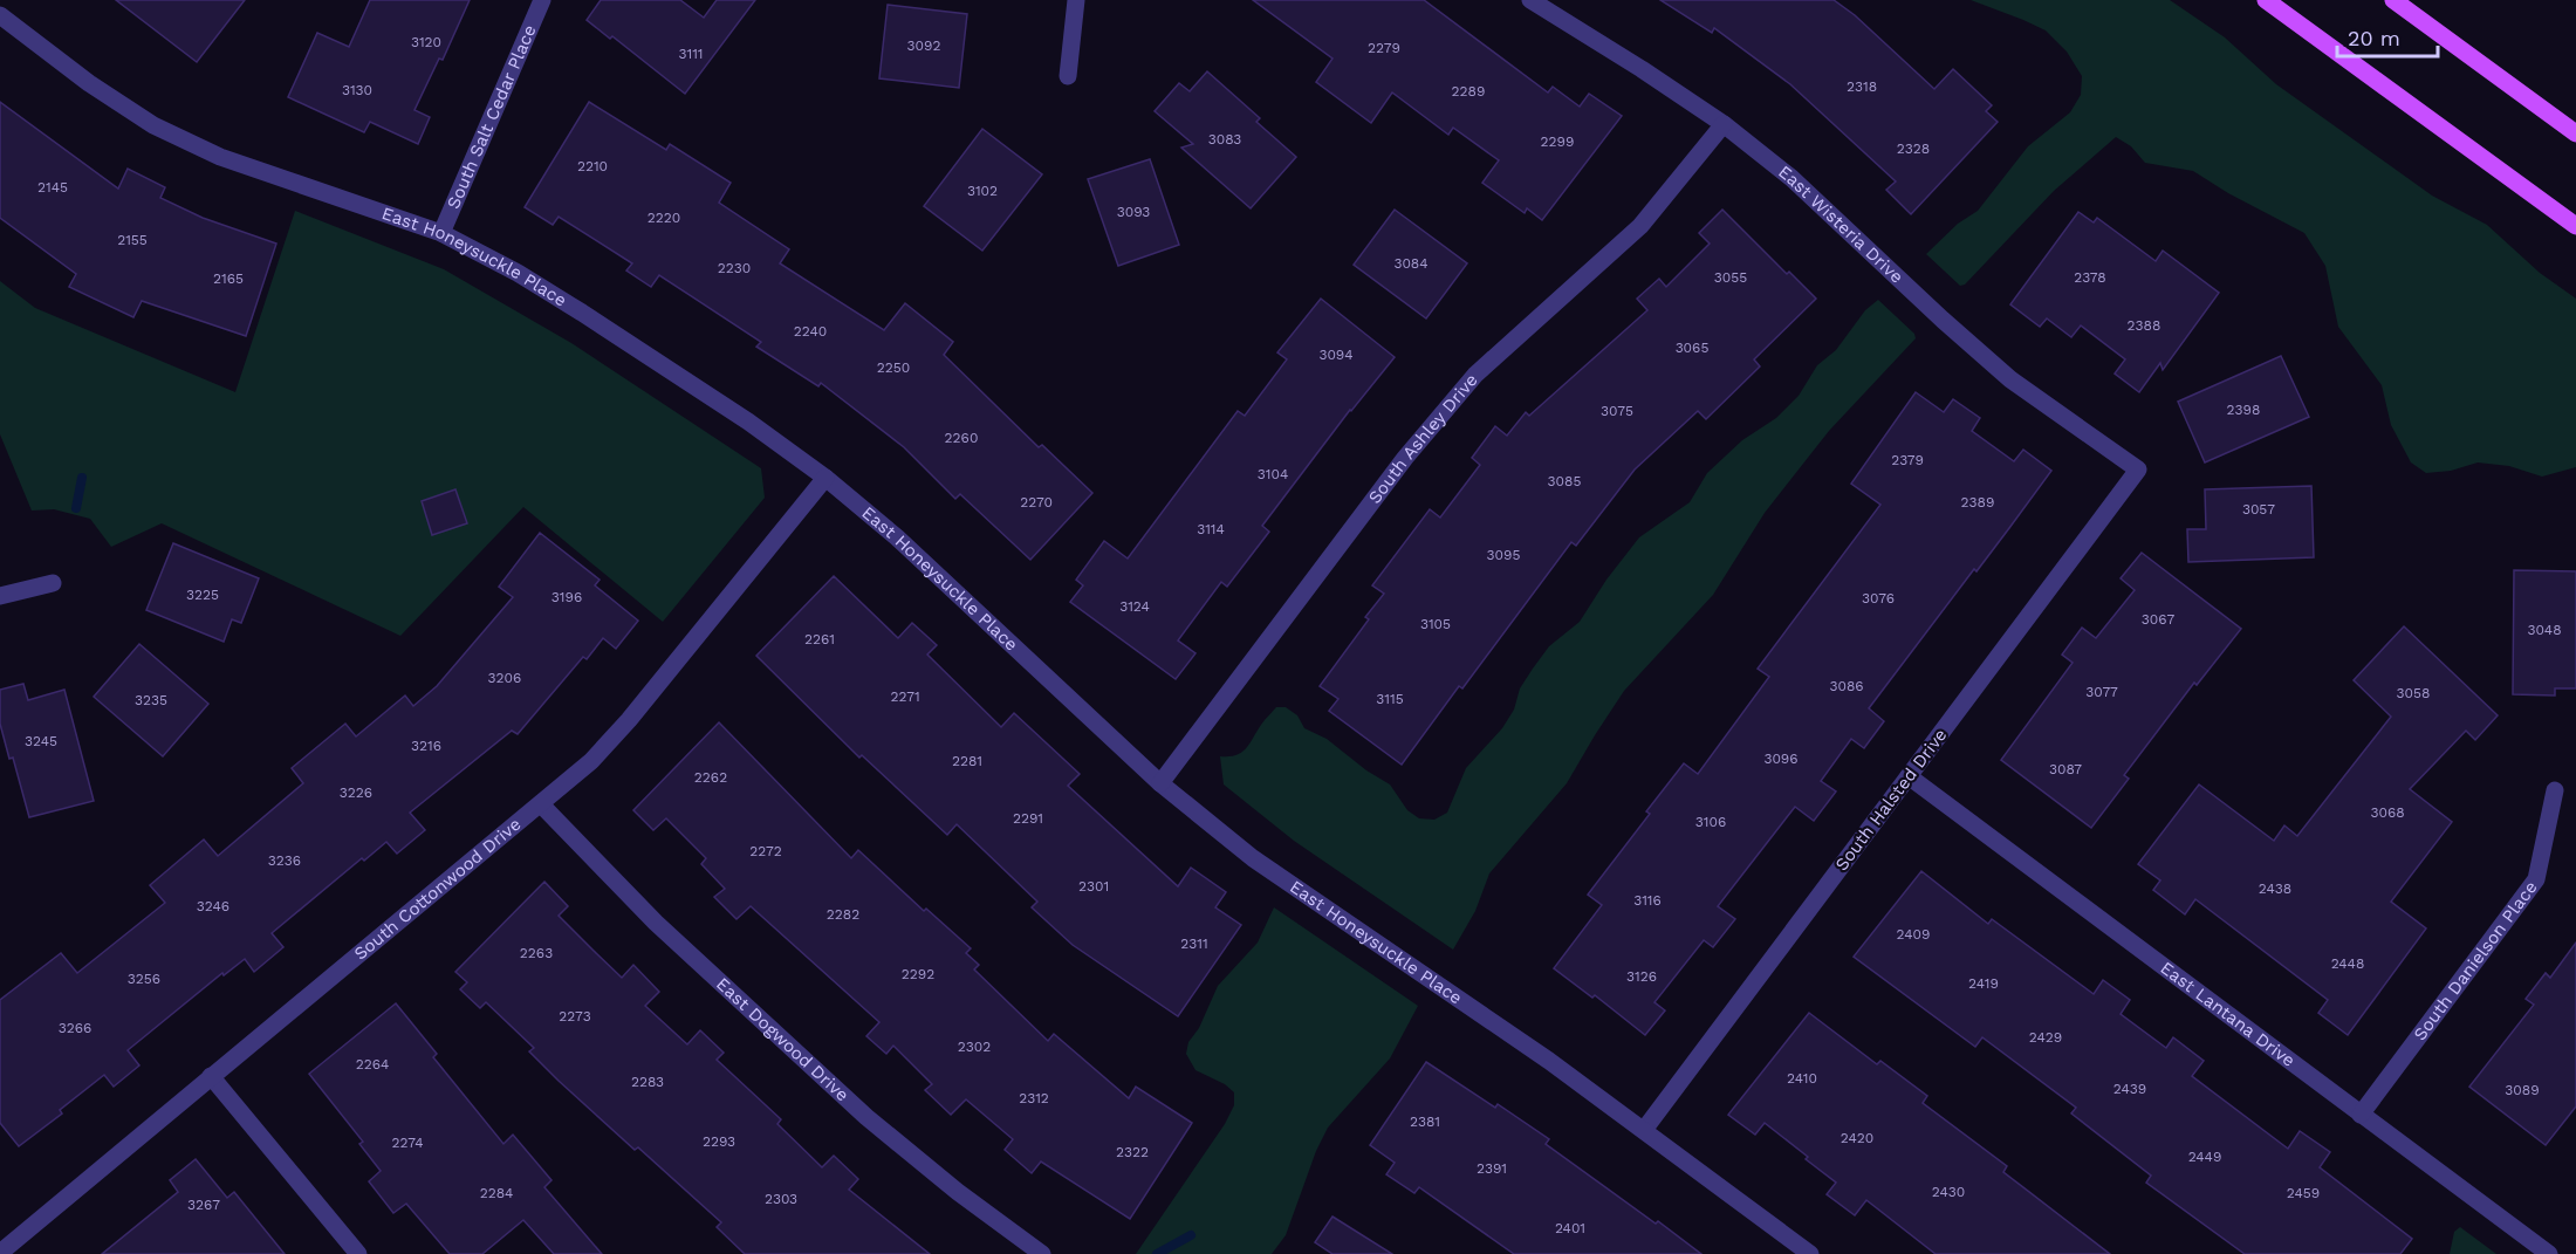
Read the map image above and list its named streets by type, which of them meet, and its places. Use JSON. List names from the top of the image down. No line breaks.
{"streets":{"street":["South Salt Cedar Place","East Wisteria Drive","East Honeysuckle Place","South Ashley Drive","South Halsted Drive","South Cottonwood Drive","South Danielson Place","East Lantana Drive","East Dogwood Drive"]},"crossings":[["South Salt Cedar Place","East Honeysuckle Place"],["East Wisteria Drive","South Ashley Drive"],["East Wisteria Drive","South Halsted Drive"],["East Honeysuckle Place","South Ashley Drive"],["East Honeysuckle Place","South Halsted Drive"],["East Honeysuckle Place","South Cottonwood Drive"],["South Halsted Drive","East Lantana Drive"],["South Cottonwood Drive","East Dogwood Drive"],["South Danielson Place","East Lantana Drive"]],"house_numbers":["3120","3092","2279","3111","2318","3130","2289","3083","2299","2328","2210","2145","3102","3093","2220","2155","3084","2230","3055","2378","2165","2388","2240","3065","3094","2250","2398","3075","2260","2379","3104","3085","2270","2389","3057","3114","3095","3225","3196","3076","3124","3067","3105","3048","2261","3206","3086","3077","3058","2271","3115","3235","3245","3216","3096","2281","3087","2262","3226","3068","2291","3106","2272","3236","2301","2438","3116","3246","2282","2409","2311","2263","2448","2292","3126","3256","2419","2273","3266","2429","2302","2264","2410","2283","2439","3089","2312","2381","2420","2293","2274","2322","2449","2391","2430","2284","2459","2303","3267","2401"],"scale_bar":"20 m"}
